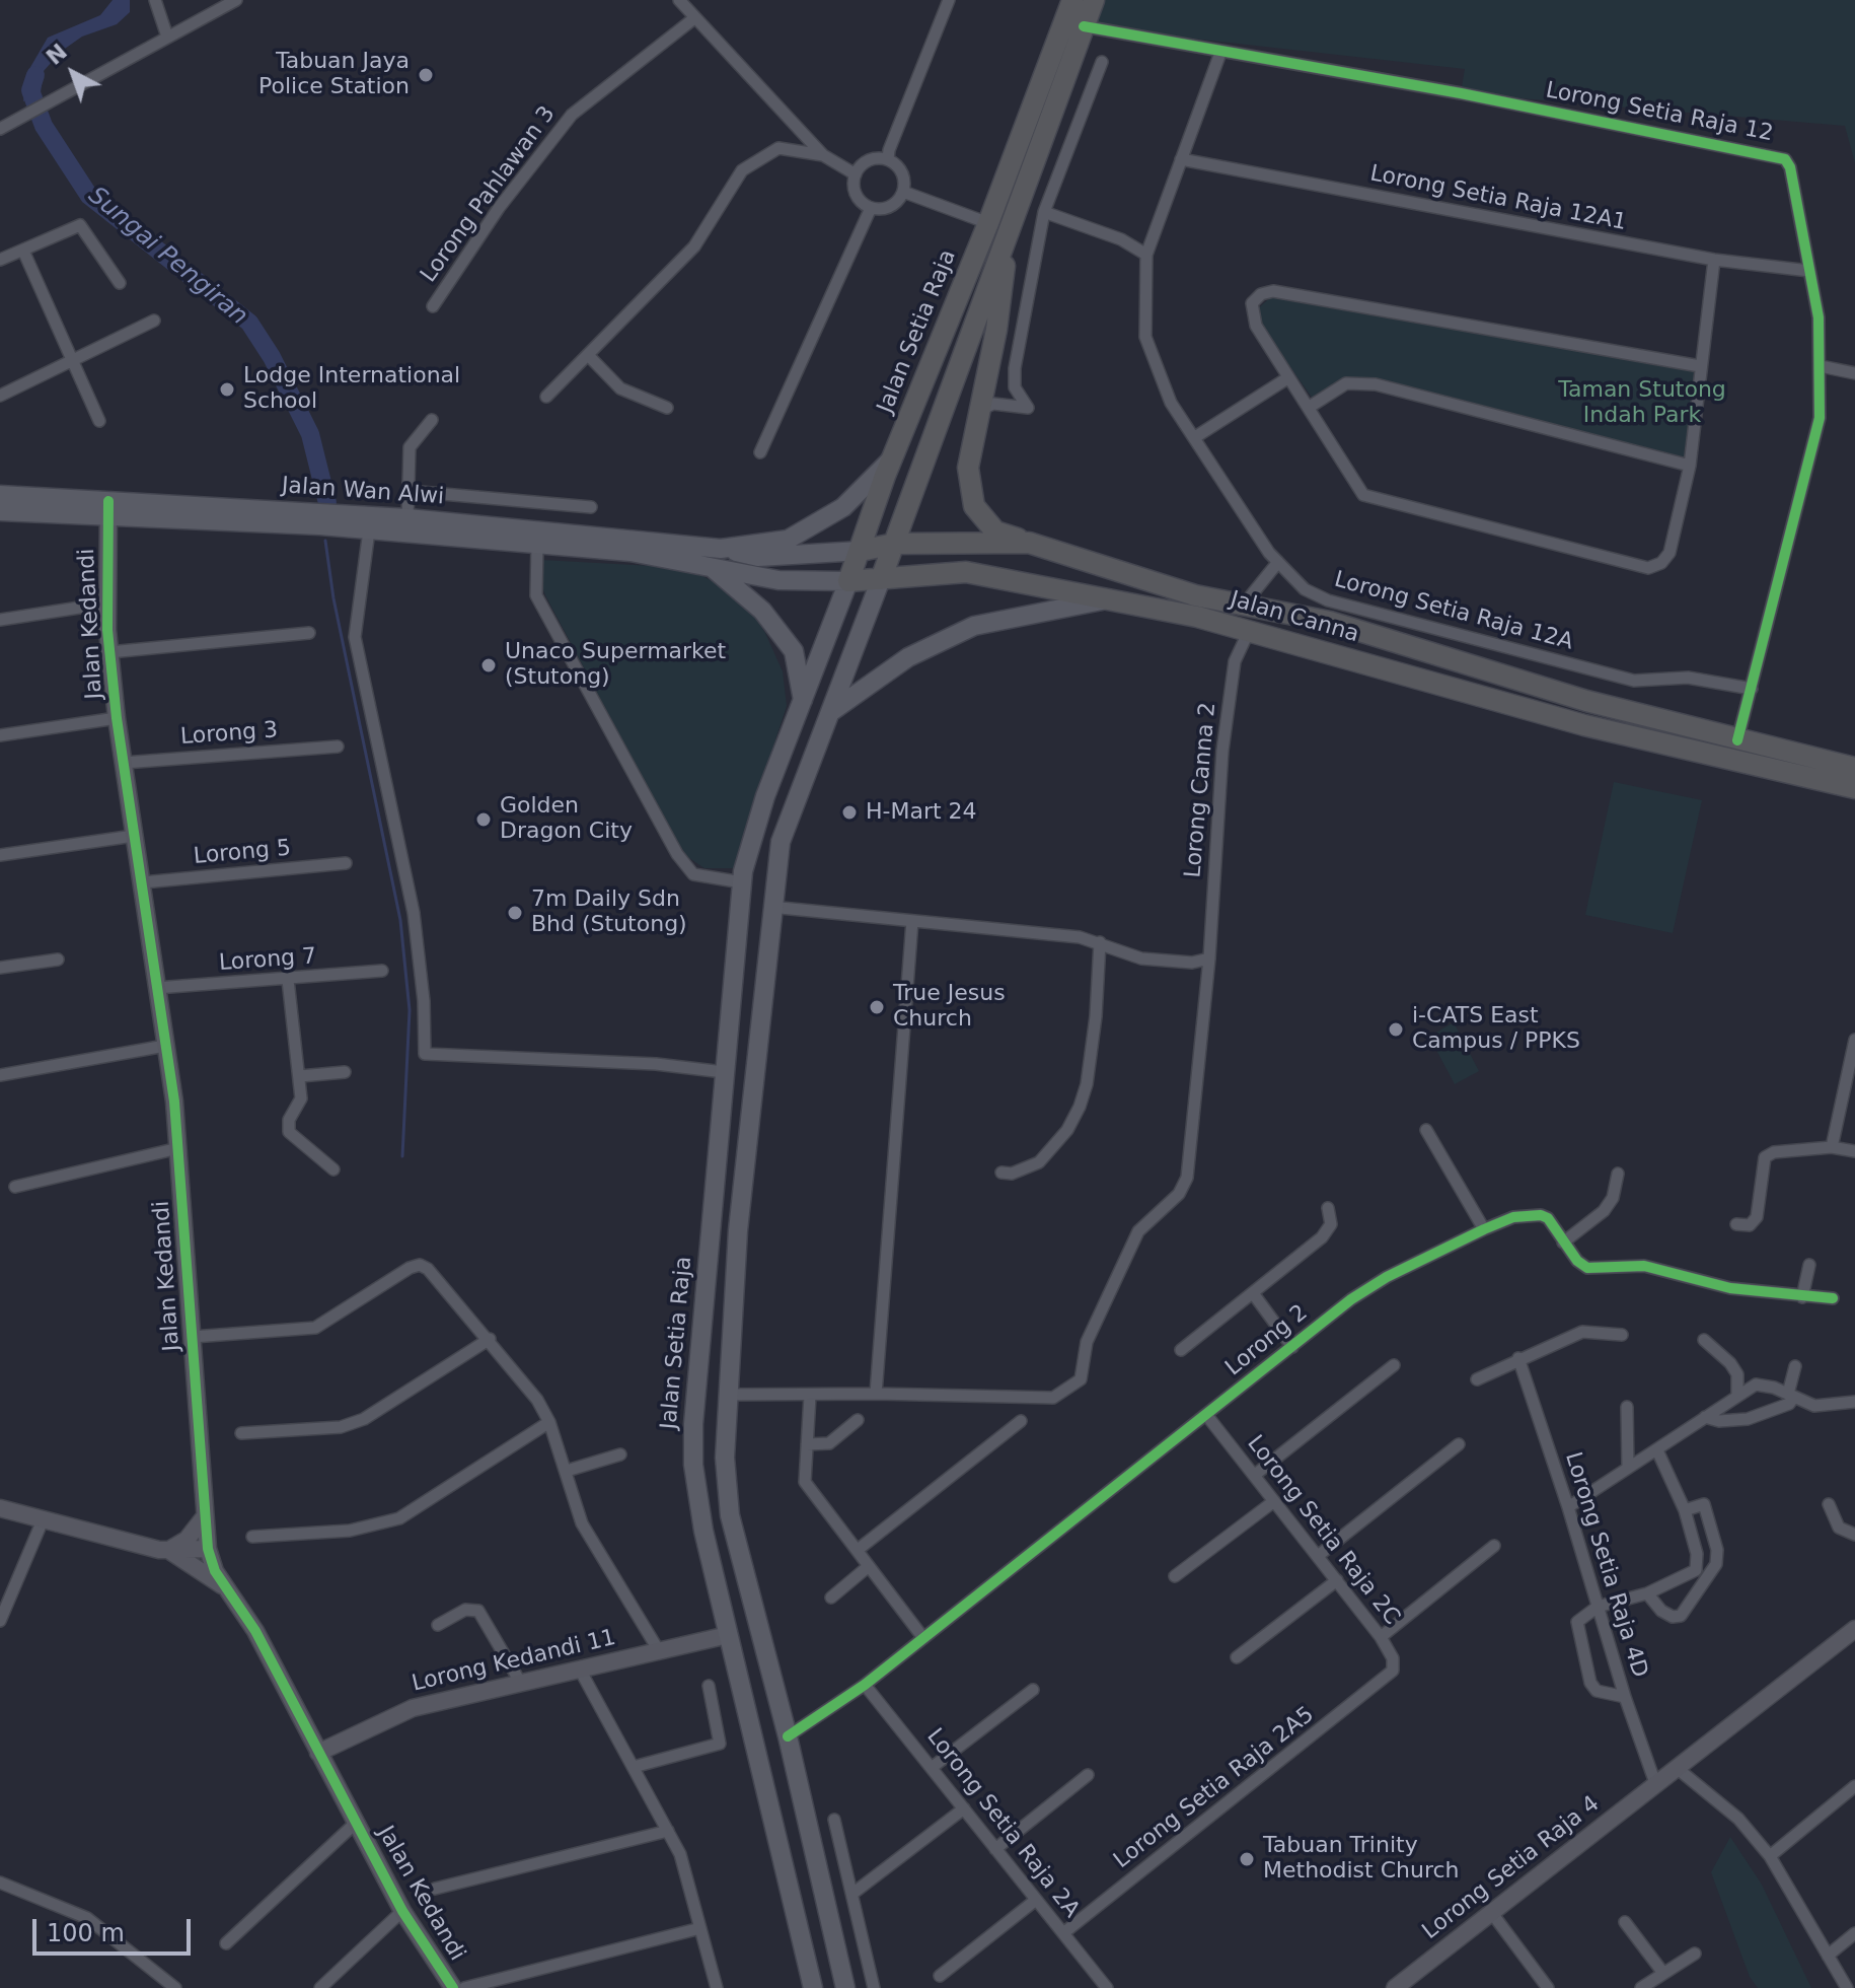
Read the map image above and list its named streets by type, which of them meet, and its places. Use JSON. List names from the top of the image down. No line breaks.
{"streets":{"highway":["Jalan Setia Raja","Jalan Canna"],"main road":["Jalan Wan Alwi"],"street":["Lorong Setia Raja 12","Lorong Pahlawan 3","Lorong Setia Raja 12A1","Lorong Setia Raja 12A","Jalan Kedandi","Lorong 3","Lorong Canna 2","Lorong 5","Lorong 7","Lorong 2","Lorong Setia Raja 2C","Lorong Setia Raja 4D","Lorong Kedandi 11","Lorong Setia Raja 2A5","Lorong Setia Raja 2A","Lorong Setia Raja 4"]},"crossings":[["Lorong Setia Raja 12","Lorong Setia Raja 12A1"],["Lorong Setia Raja 12","Lorong Setia Raja 12A"],["Lorong Setia Raja 12","Jalan Canna"],["Lorong Setia Raja 12A1","Lorong Setia Raja 12A"],["Jalan Setia Raja","Jalan Canna"],["Jalan Setia Raja","Lorong Kedandi 11"],["Jalan Wan Alwi","Jalan Canna"],["Jalan Wan Alwi","Jalan Kedandi"],["Jalan Canna","Lorong Canna 2"],["Jalan Kedandi","Lorong 3"],["Jalan Kedandi","Lorong 5"],["Jalan Kedandi","Lorong 7"],["Jalan Kedandi","Lorong Kedandi 11"],["Lorong 2","Lorong Setia Raja 2C"],["Lorong 2","Lorong Setia Raja 2A"],["Lorong Setia Raja 2C","Lorong Setia Raja 2A5"],["Lorong Setia Raja 4D","Lorong Setia Raja 4"],["Lorong Setia Raja 2A5","Lorong Setia Raja 2A"]],"water":["Sungai Pengiran"],"parks":["Taman Stutong Indah Park"],"places":["Tabuan Jaya Police Station","Lodge International School","Unaco Supermarket (Stutong)","H-Mart 24","Golden Dragon City","7m Daily Sdn Bhd (Stutong)","True Jesus Church","i-CATS East Campus / PPKS","Tabuan Trinity Methodist Church"],"scale_bar":"100 m","north":"top left"}
